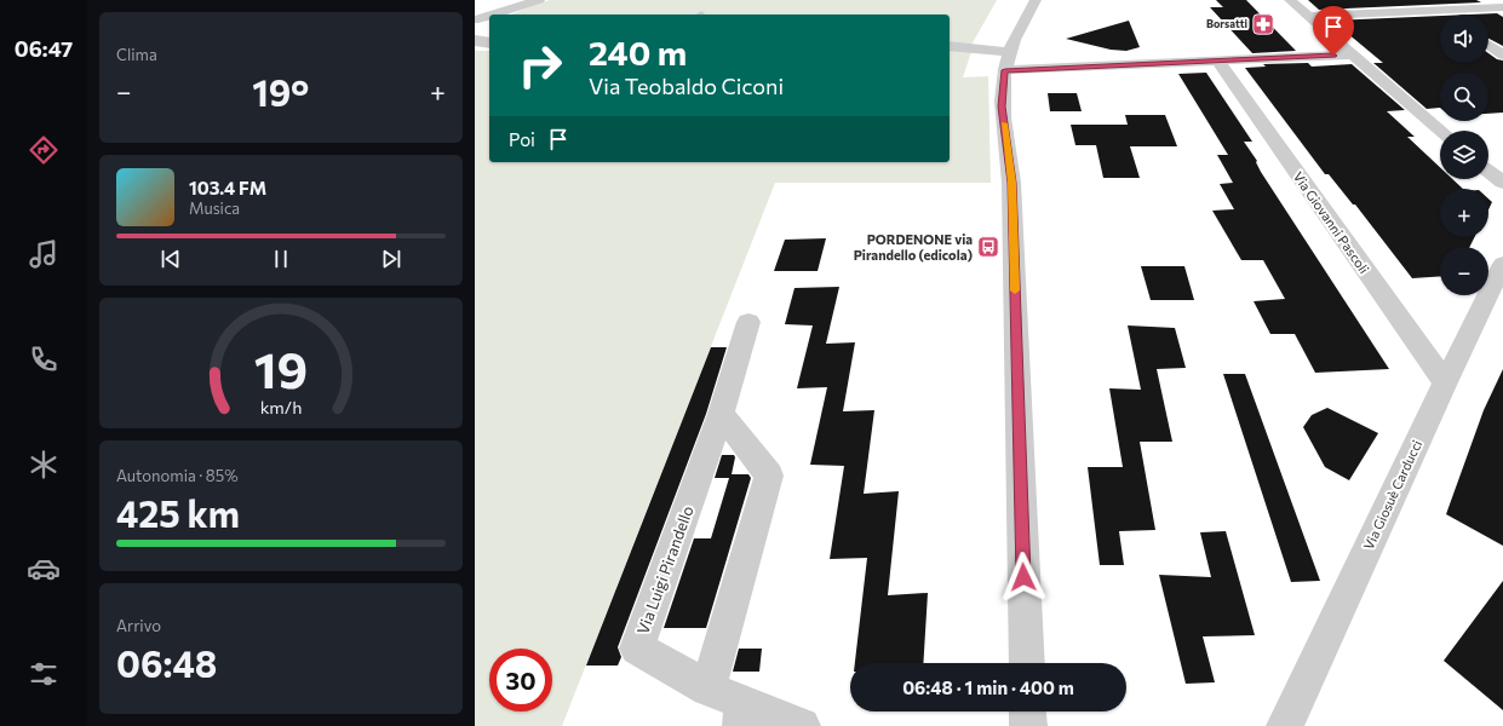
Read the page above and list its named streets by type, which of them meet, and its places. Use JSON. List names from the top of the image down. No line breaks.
{"streets":{"street":["Via Giovanni Pascoli","Via Giosuè Carducci","Via Luigi Pirandello"]},"crossings":[["Via Giovanni Pascoli","Via Giosuè Carducci"]],"places":{"pharmacy":["Borsatti"],"bus stop":["PORDENONE via Pirandello (edicola)"]},"page":{"tabs":"06:47","tile":["Clima",["Autonomia · 85%","425 km"],["Arrivo","06:48"]],"map_buttons":["+","−"],"turn":["240 m","Via Teobaldo Ciconi"],"heat":["−","19°","+"],"then":"Poi","song":["103.4 FM","Musica"],"limit":"30","trip":"06:48 · 1 min · 400 m","gauge":["19","km/h"]}}
